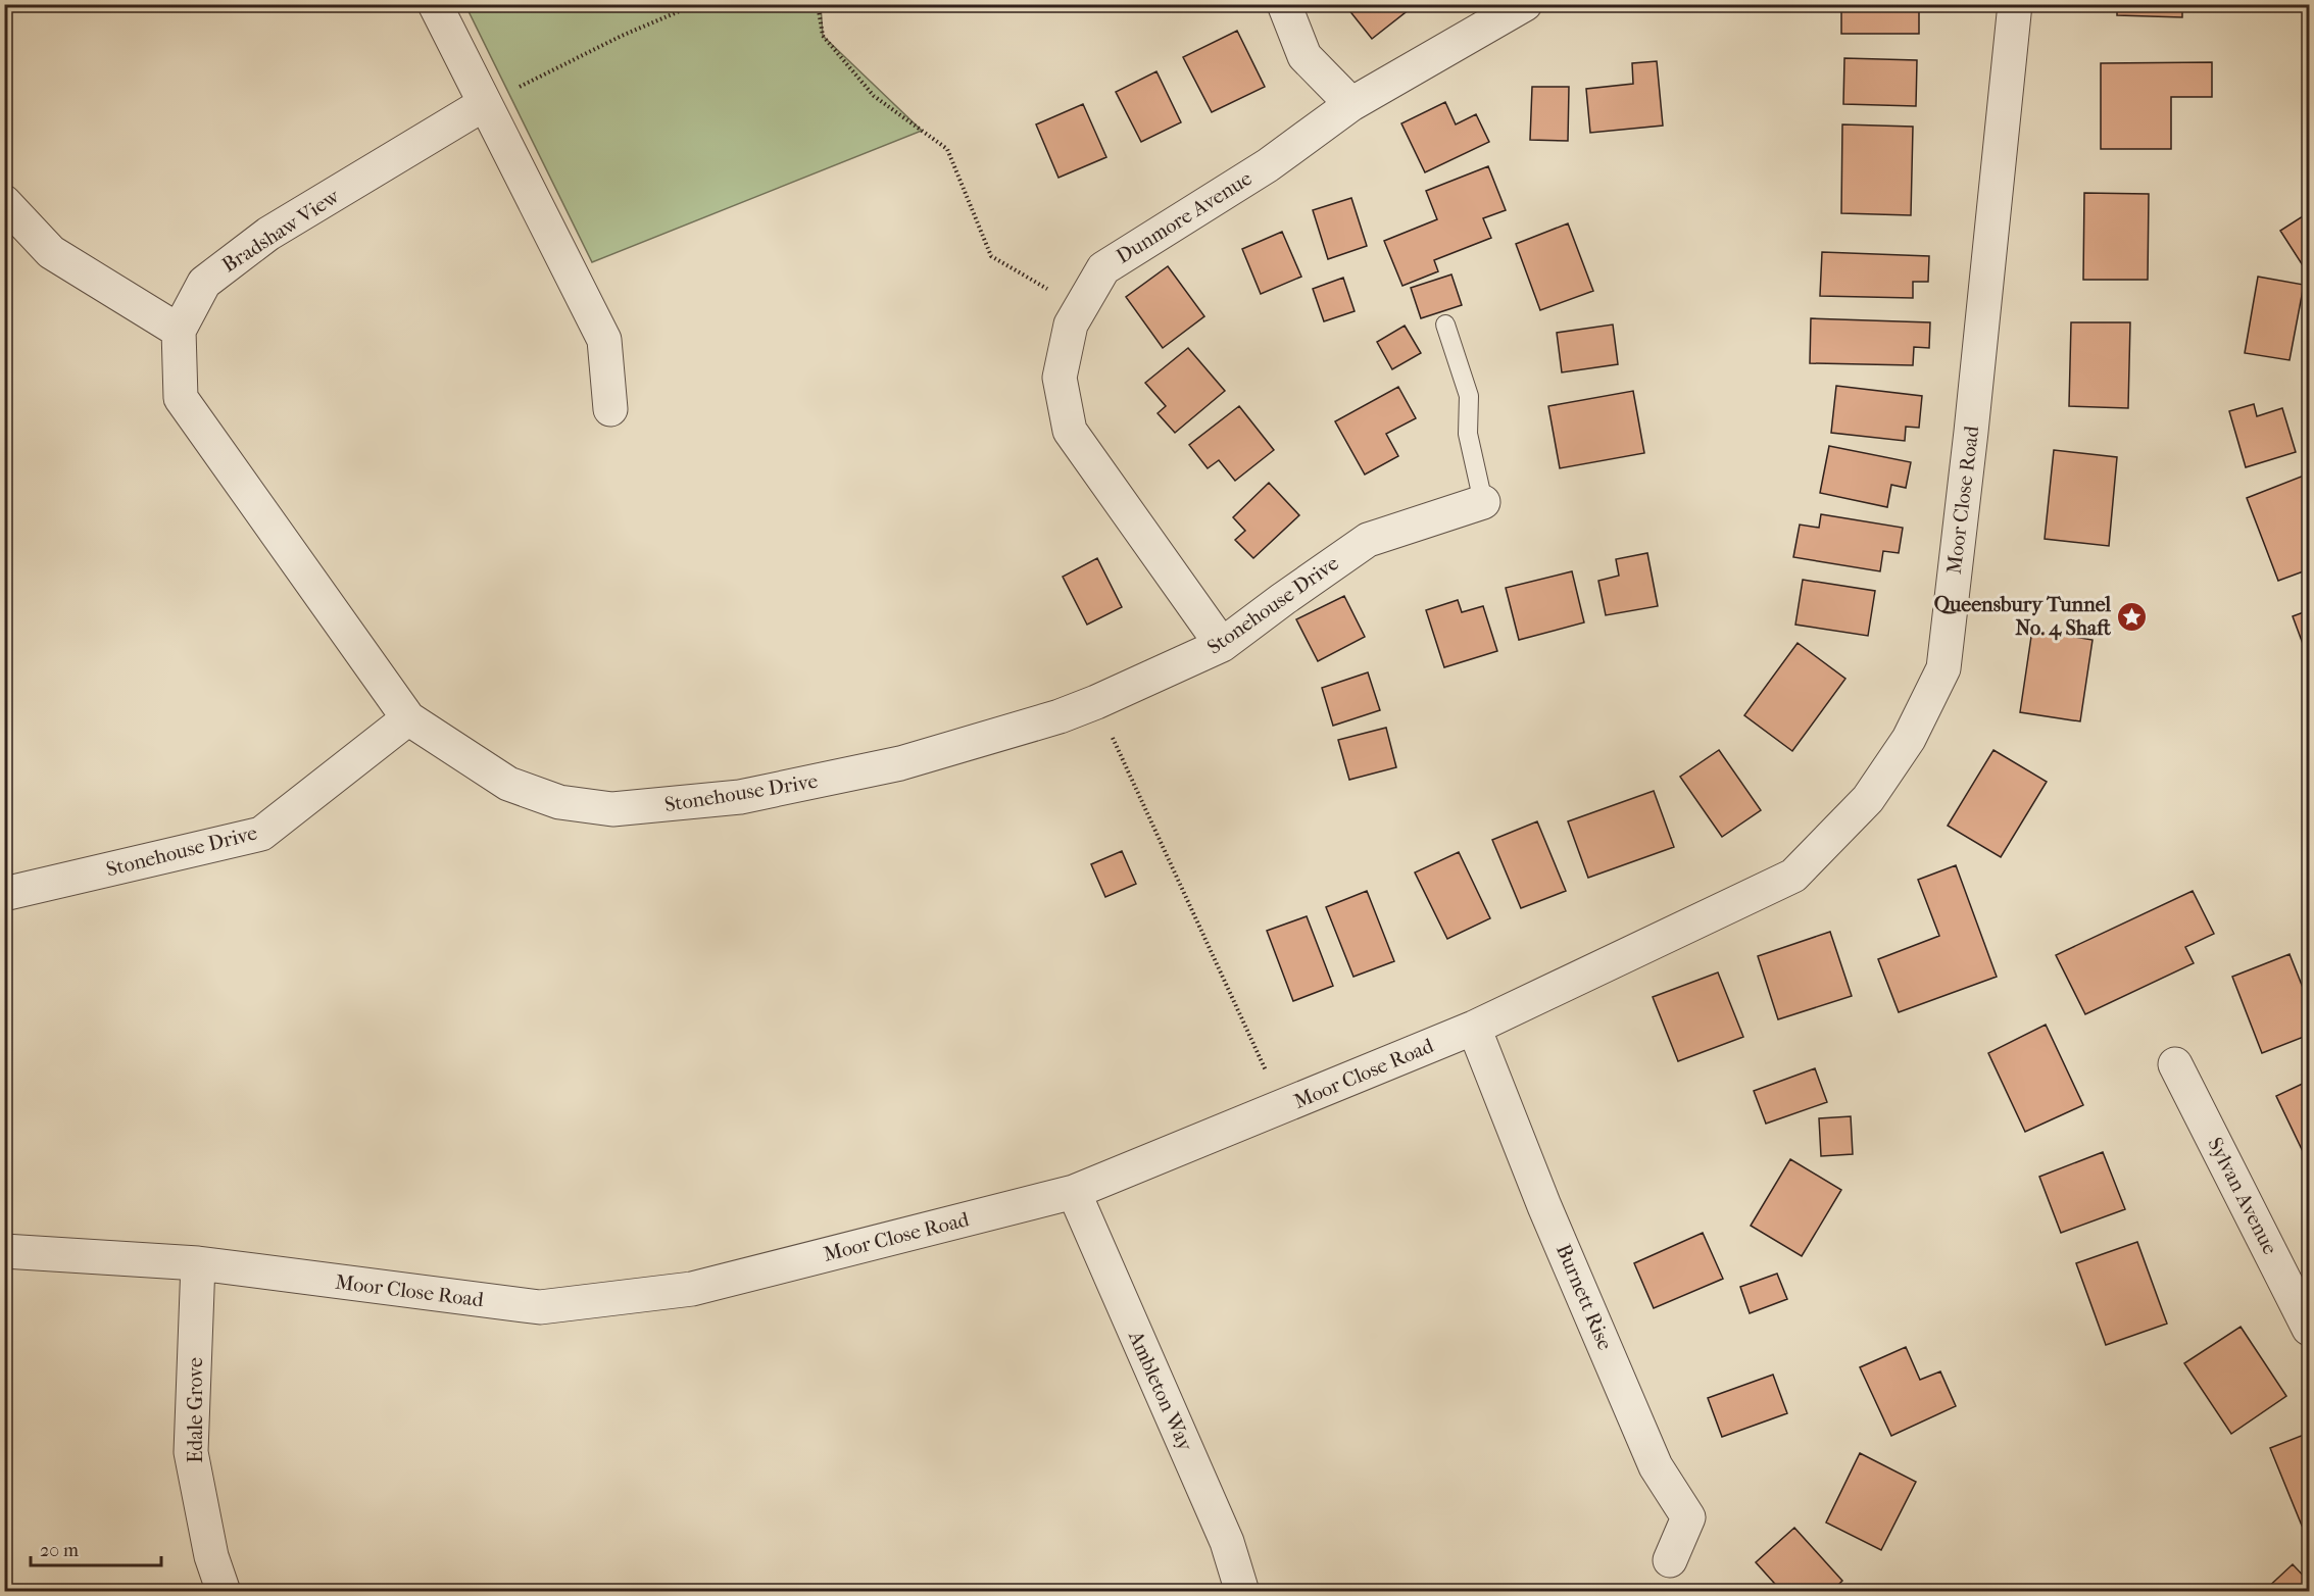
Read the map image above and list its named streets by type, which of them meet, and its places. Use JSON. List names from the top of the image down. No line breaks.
{"streets":{"street":["Dunmore Avenue","Bradshaw View","Moor Close Road","Stonehouse Drive","Sylvan Avenue","Burnett Rise","Ambleton Way","Edale Grove"]},"crossings":[["Dunmore Avenue","Stonehouse Drive"],["Bradshaw View","Stonehouse Drive"],["Moor Close Road","Burnett Rise"],["Moor Close Road","Ambleton Way"],["Moor Close Road","Edale Grove"]],"places":{"place":["Queensbury Tunnel No. 4 Shaft"]},"scale_bar":"20 m"}
